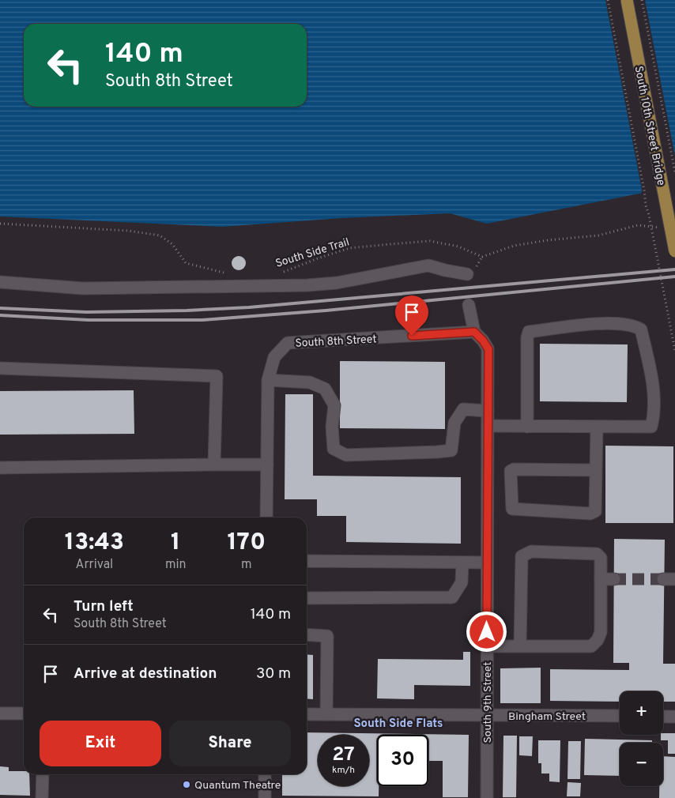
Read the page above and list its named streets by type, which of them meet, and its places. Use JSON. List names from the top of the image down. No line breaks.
{"streets":{"main road":["South 10th Street Bridge"],"street":["South 8th Street","South 9th Street","Bingham Street"],"path":["South Side Trail"]},"crossings":[["South 8th Street","South 9th Street"],["South 9th Street","Bingham Street"]],"districts":["South Side Flats"],"places":["Quantum Theatre"],"page":{"turn":["140 m","South 8th Street"],"eta":["13:43","Arrival","1","min","170","m"],"list":[{"name":"Turn left","note":"South 8th Street","value":"140 m"},{"name":"Arrive at destination","value":"30 m"}],"map_buttons":["+","−"],"buttons":["Exit","Share"],"speed":"27 km/h","limit":"30"}}
